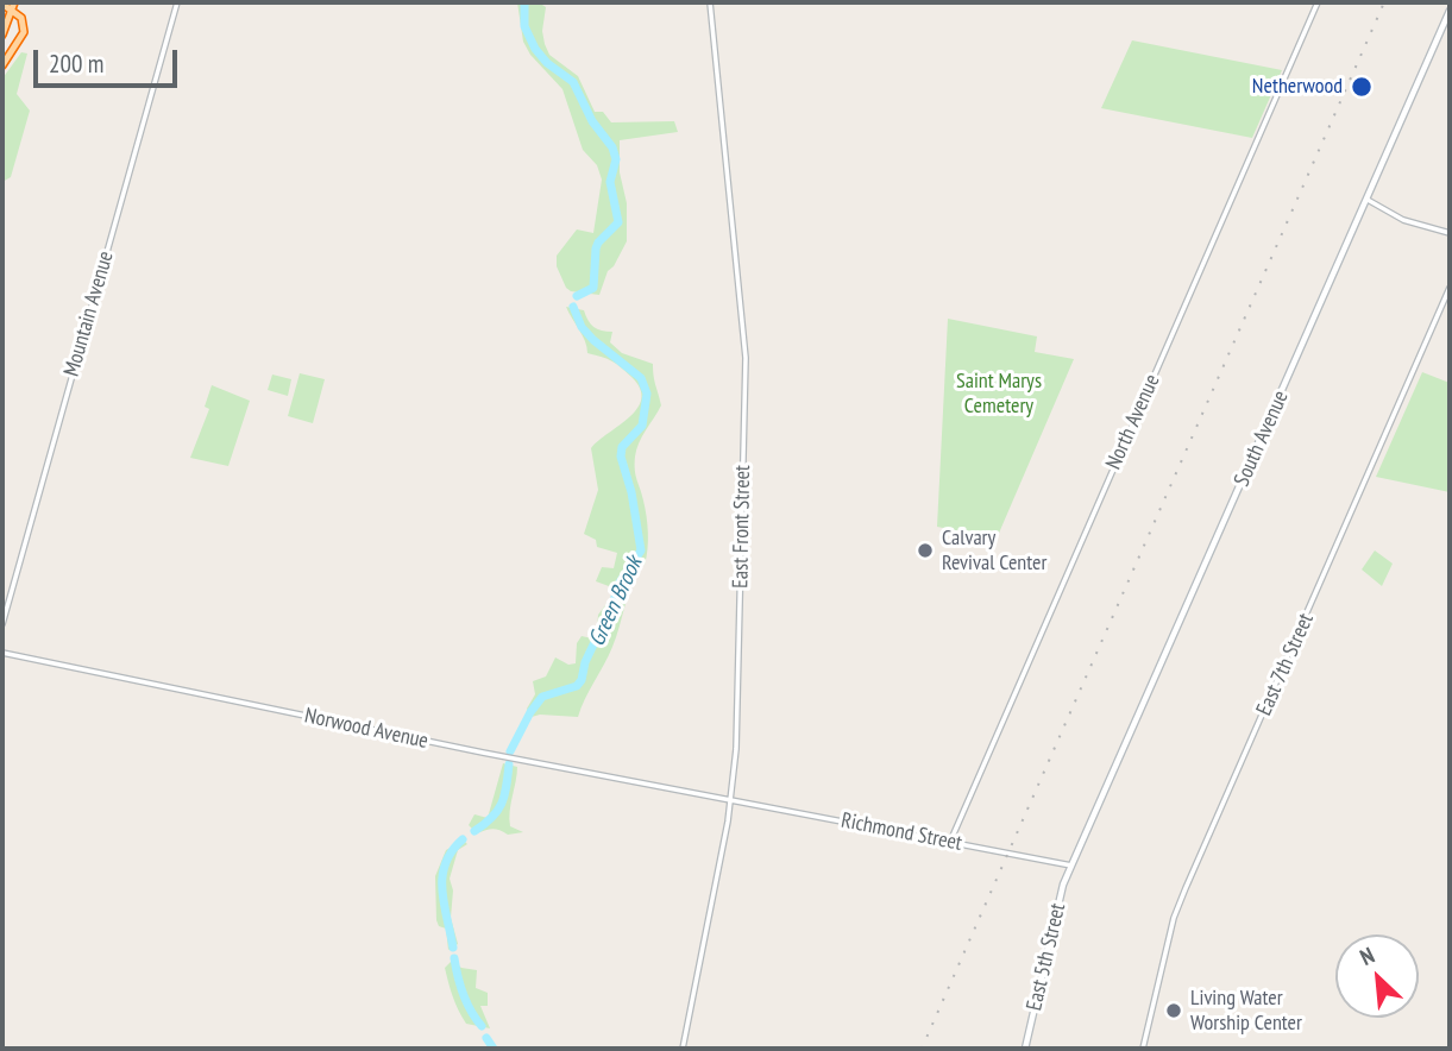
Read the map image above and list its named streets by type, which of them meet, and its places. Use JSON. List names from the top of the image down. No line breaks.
{"streets":{"main road":["South Avenue","East 5th Street"],"street":["Mountain Avenue","North Avenue","East Front Street","East 7th Street","Norwood Avenue","Richmond Street"]},"crossings":[["North Avenue","Richmond Street"],["South Avenue","Richmond Street"],["South Avenue","East 5th Street"],["East Front Street","Norwood Avenue"],["East Front Street","Richmond Street"],["Norwood Avenue","Richmond Street"],["Richmond Street","East 5th Street"]],"water":["Green Brook"],"parks":["Saint Marys Cemetery"],"places":["Netherwood","Calvary Revival Center","Living Water Worship Center"],"scale_bar":"200 m","north":"top left"}
